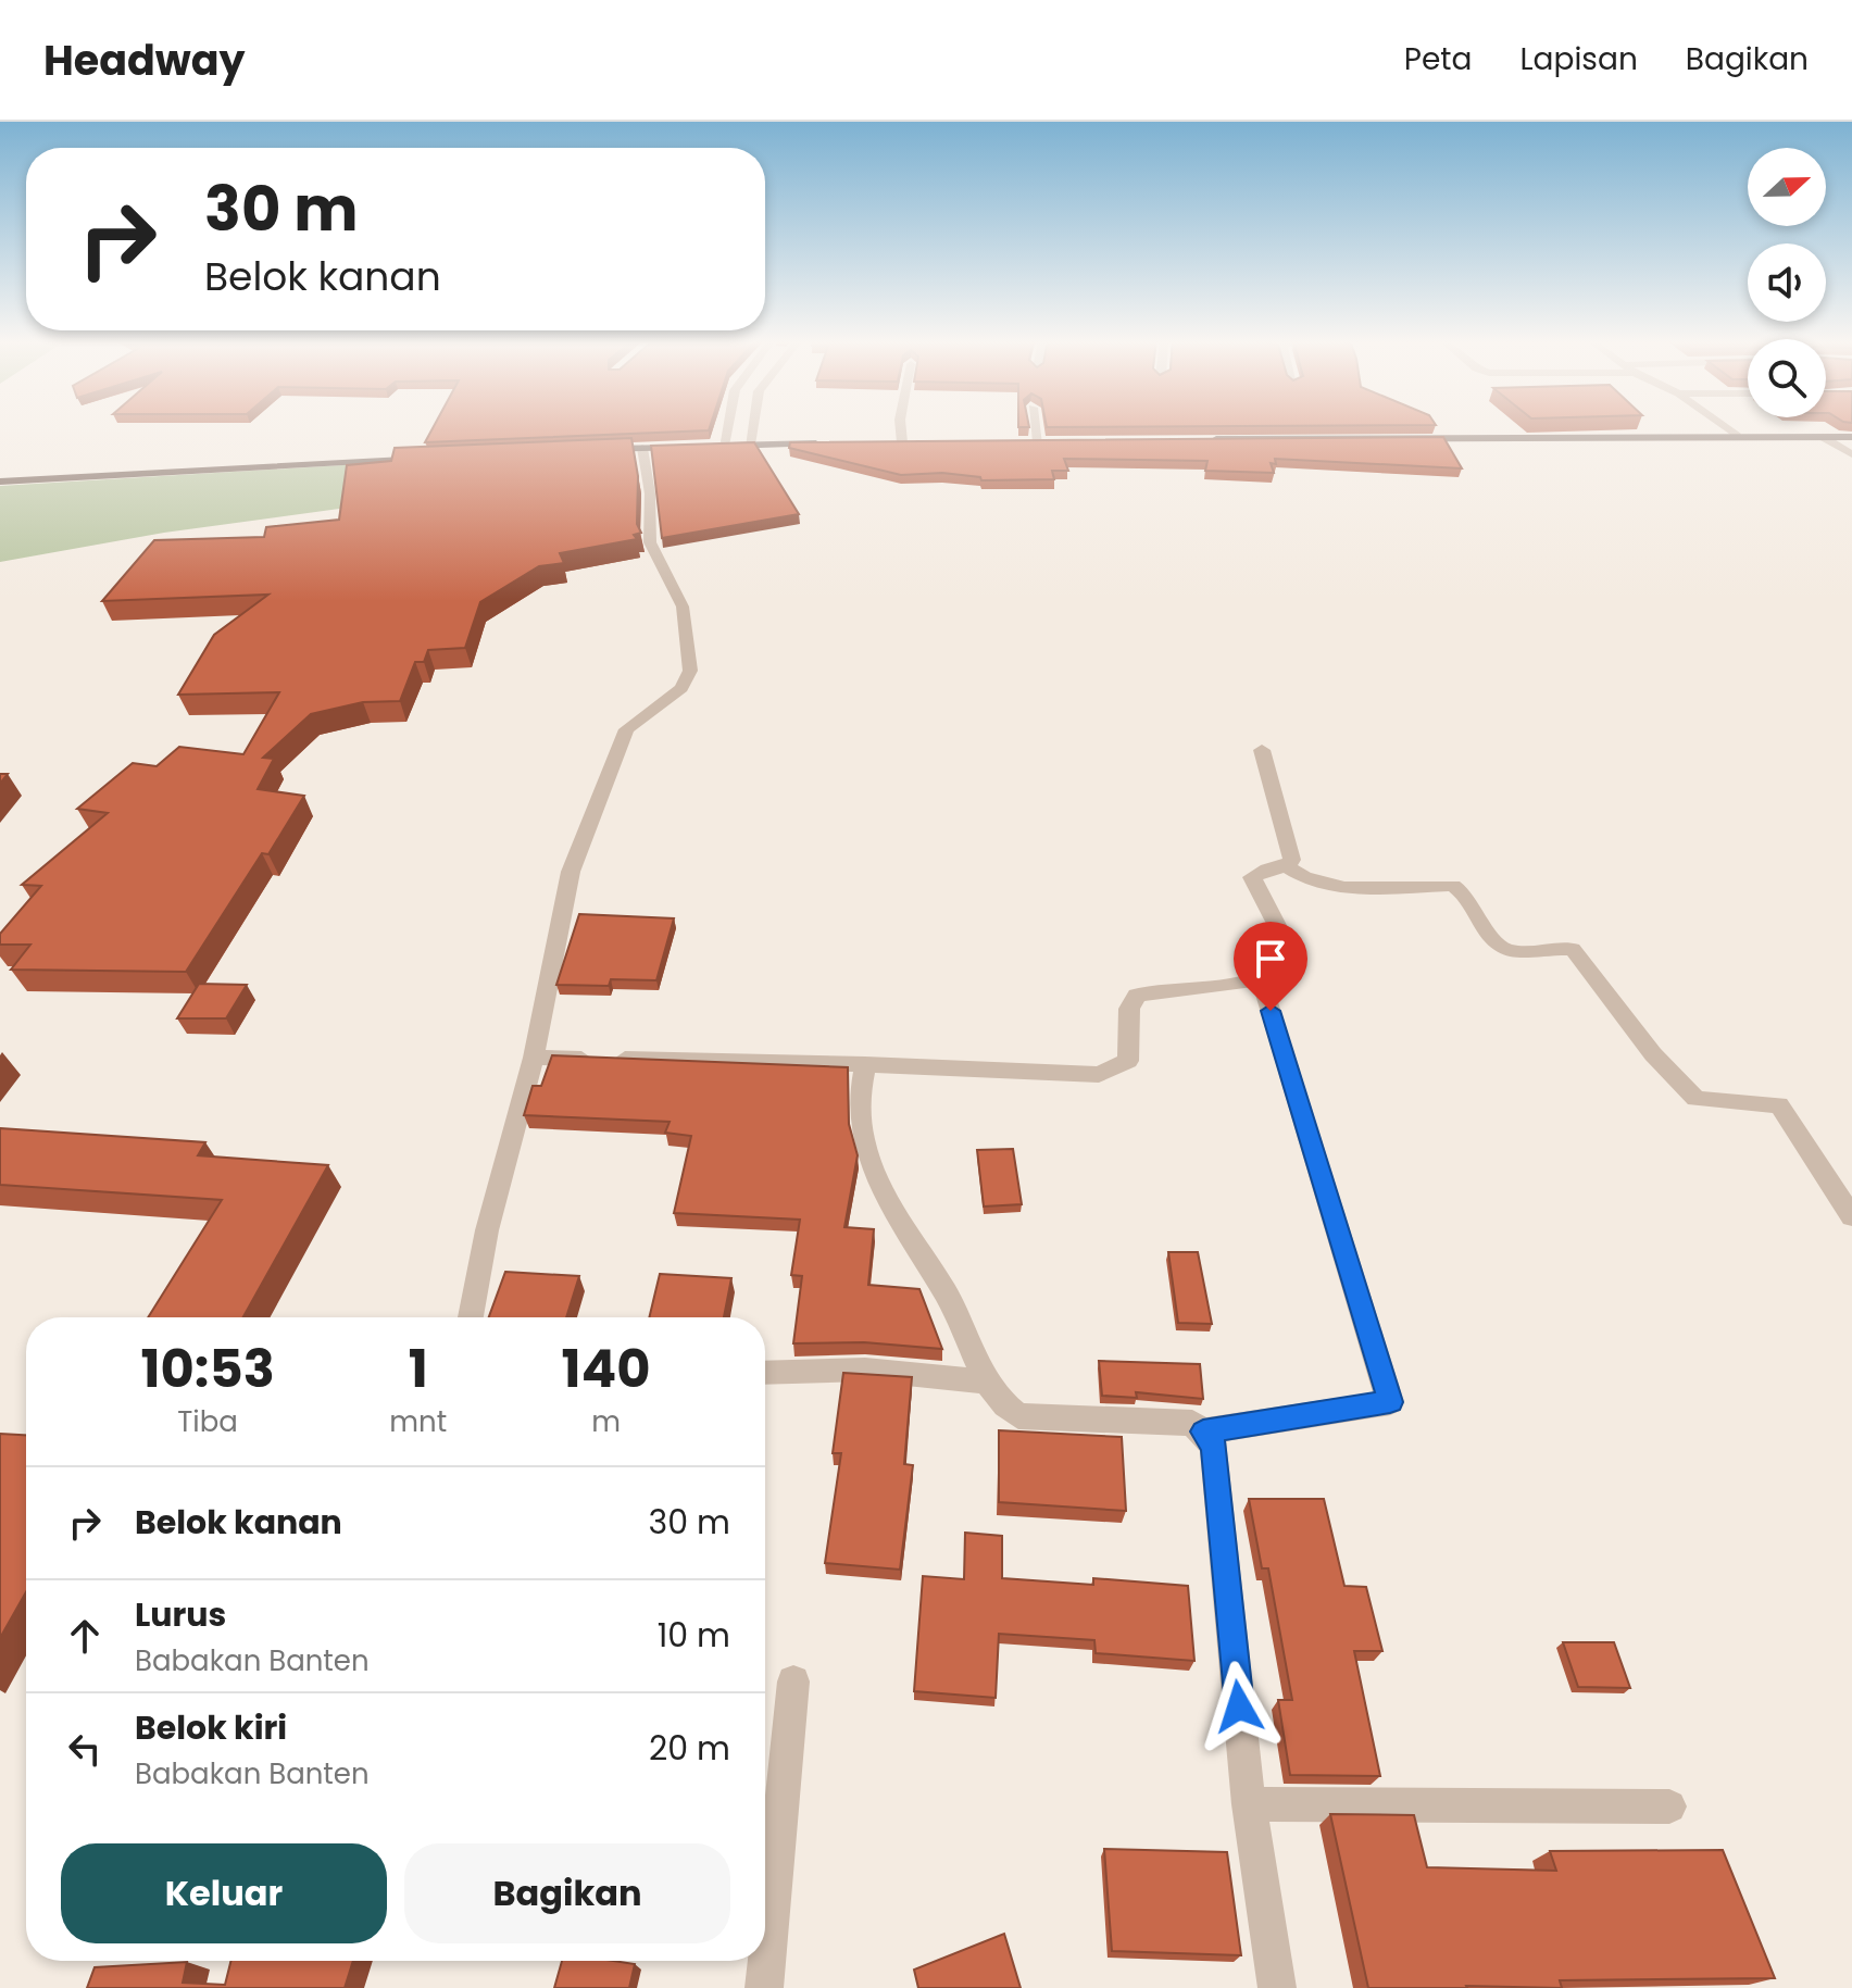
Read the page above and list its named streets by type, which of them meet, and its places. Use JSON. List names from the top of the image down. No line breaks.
{"north":"right","page":{"header":"Headway","nav":["Peta","Lapisan","Bagikan"],"turn":["30 m","Belok kanan"],"eta":["10:53","Tiba","1","mnt","140","m"],"list":[{"name":"Belok kanan","value":"30 m"},{"name":"Lurus","note":"Babakan Banten","value":"10 m"},{"name":"Belok kiri","note":"Babakan Banten","value":"20 m"}],"buttons":["Keluar","Bagikan"]}}
